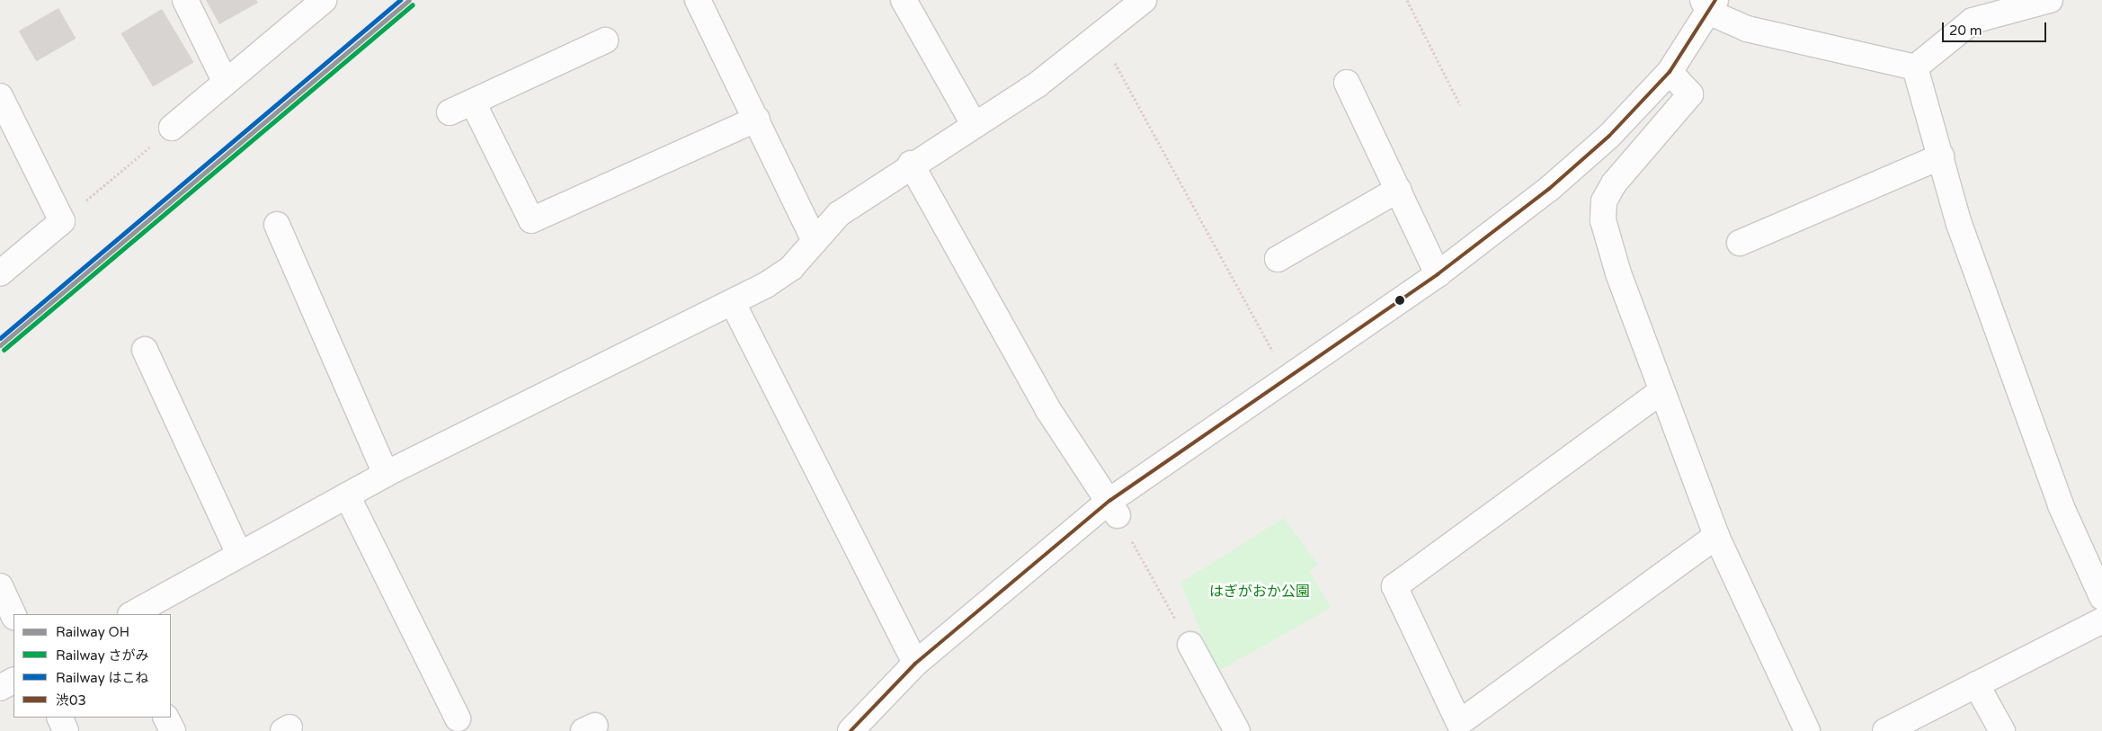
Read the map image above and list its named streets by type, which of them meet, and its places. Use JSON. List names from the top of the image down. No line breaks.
{"parks":["はぎがおか公園"],"lines":["rail line OH","rail line はこね","transit line 渋03","rail line さがみ"],"legend":["Railway OH","Railway さがみ","Railway はこね","渋03"],"scale_bar":"20 m"}
